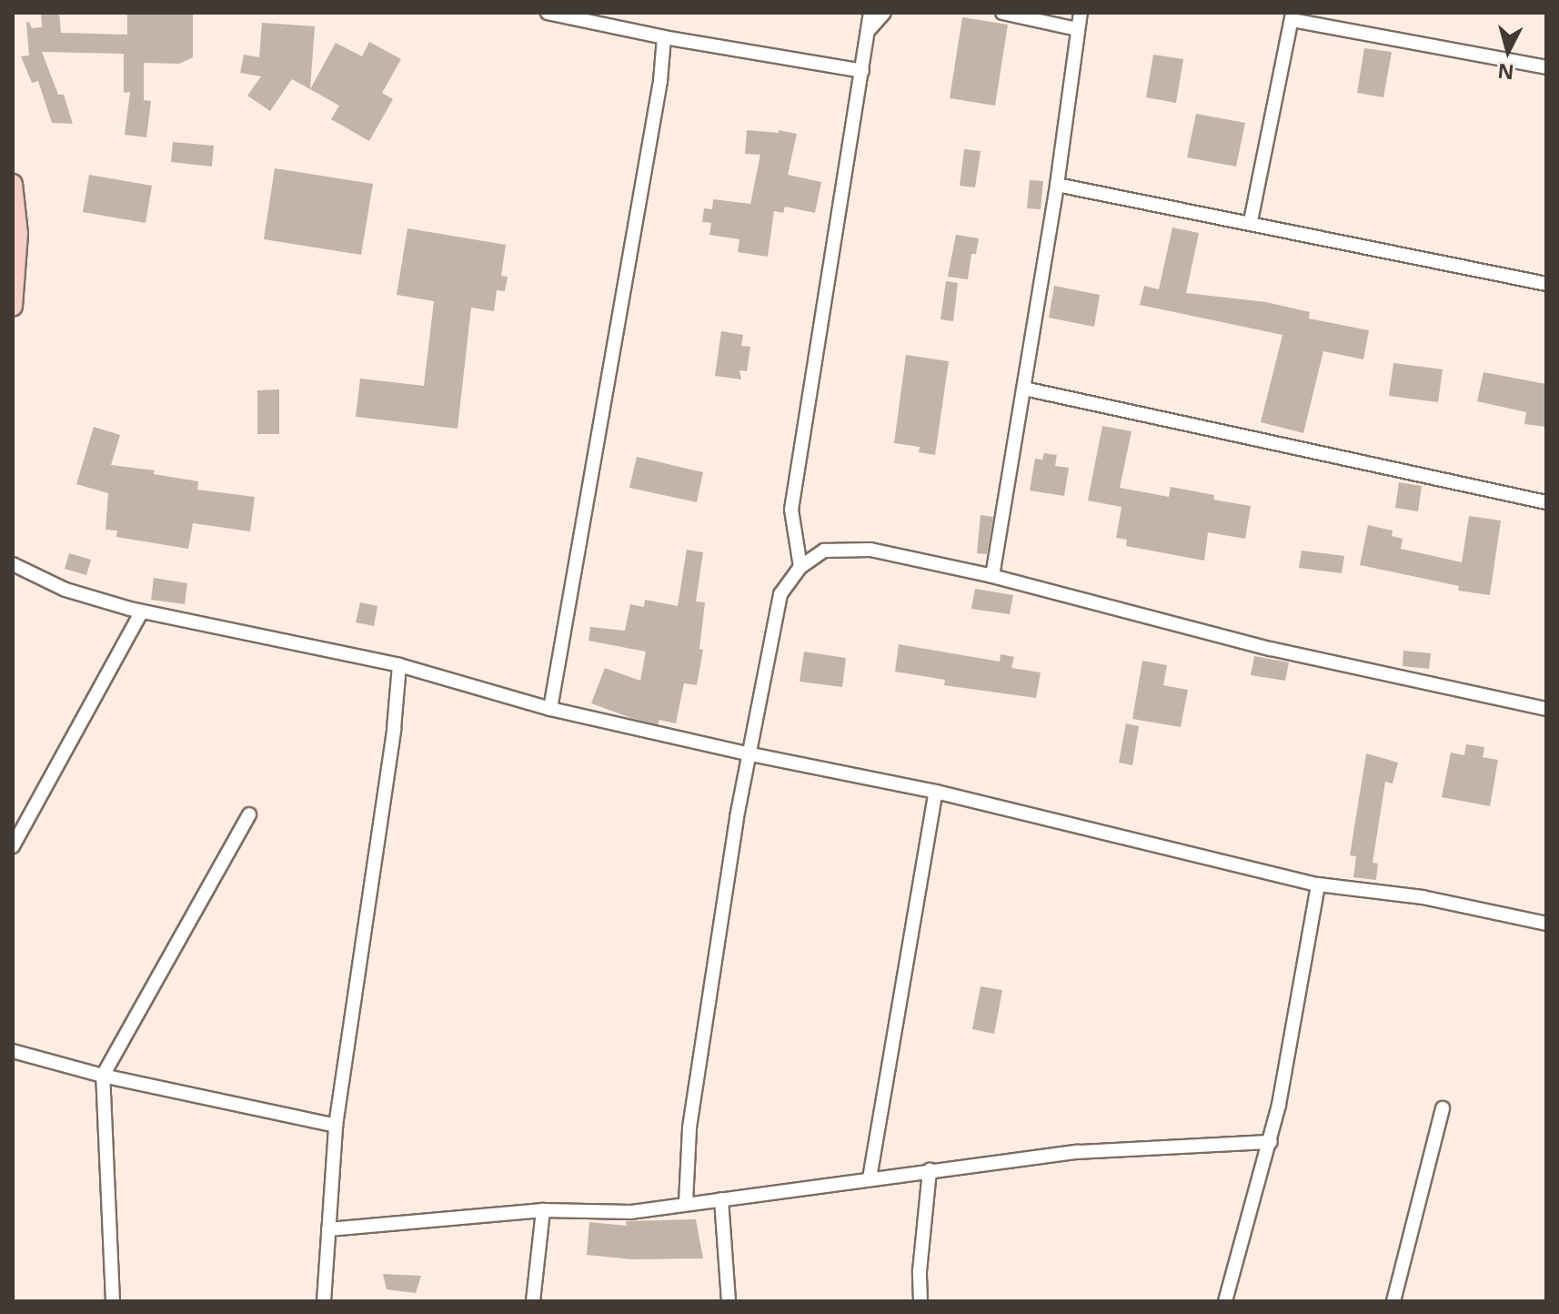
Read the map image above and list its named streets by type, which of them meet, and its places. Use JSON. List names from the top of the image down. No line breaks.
{"north":"bottom"}
